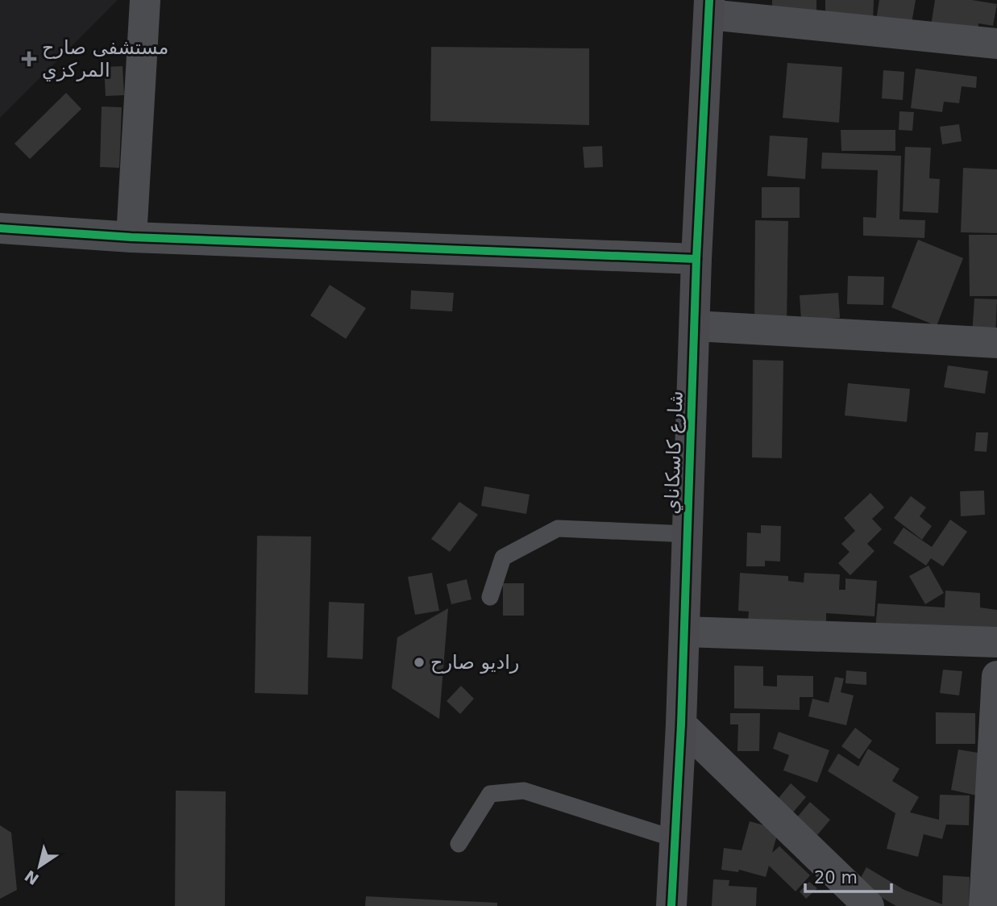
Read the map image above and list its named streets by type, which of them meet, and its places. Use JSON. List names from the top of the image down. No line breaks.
{"streets":{"street":["شارع كاسكاناي"]},"places":{"health":["مستشفى صارح المركزي"],"other":["راديو صارح"]},"scale_bar":"20 m","north":"bottom left"}
